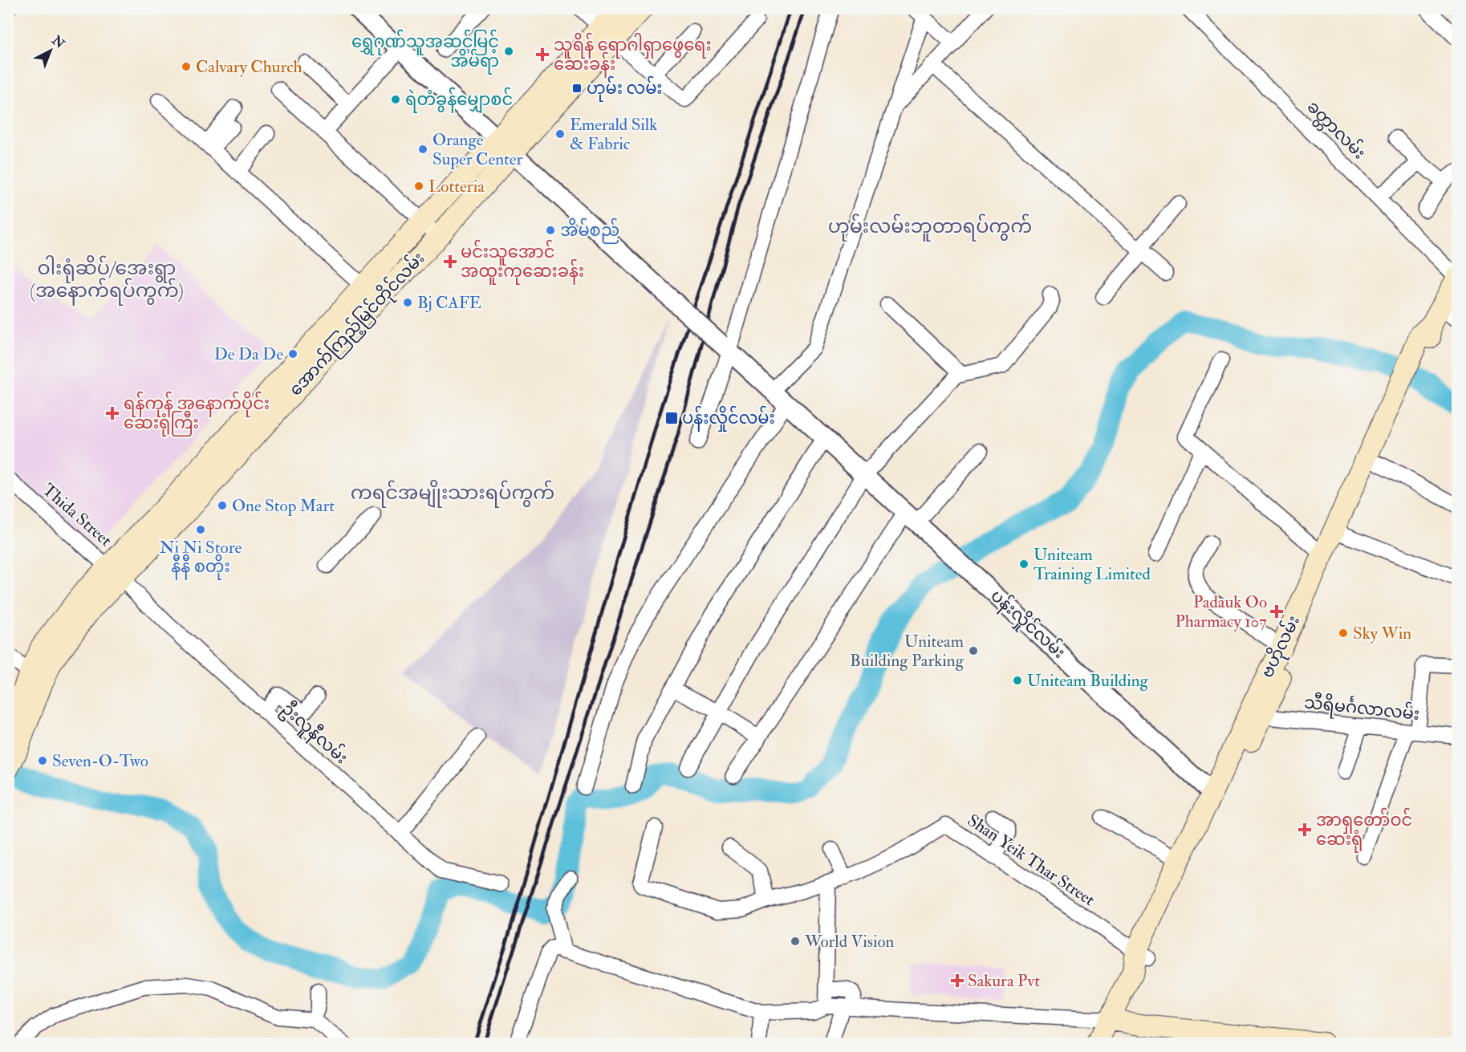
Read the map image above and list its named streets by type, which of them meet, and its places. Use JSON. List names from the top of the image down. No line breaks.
{"streets":{"main road":["အောက်ကြည့်မြင်တိုင်လမ်း","ဗဟိုလမ်း"],"street":["ခတ္တာလမ်း","Thida Street","ပန်းလှိုင်လမ်း","သီရိမင်္ဂလာလမ်း","ဦးလူနီလမ်း","Shan Yeik Thar Street"]},"crossings":[["ခတ္တာလမ်း","ဗဟိုလမ်း"],["အောက်ကြည့်မြင်တိုင်လမ်း","Thida Street"],["အောက်ကြည့်မြင်တိုင်လမ်း","ပန်းလှိုင်လမ်း"],["အောက်ကြည့်မြင်တိုင်လမ်း","ဦးလူနီလမ်း"],["Thida Street","ဦးလူနီလမ်း"],["ပန်းလှိုင်လမ်း","ဗဟိုလမ်း"],["ဗဟိုလမ်း","သီရိမင်္ဂလာလမ်း"],["ဗဟိုလမ်း","Shan Yeik Thar Street"]],"districts":["ဟုမ်းလမ်းဘူတာရပ်ကွက်","ဝါးရုံဆိပ်/အေးရွာ (အနောက်ရပ်ကွက်)","ကရင်အမျိုးသားရပ်ကွက်"],"places":{"other":["ရွှေဂုဏ်သူအဆင့်မြင့် အိမ်ရာ","Calvary Church","ရဲတံခွန်မျှောစင်","Emerald Silk & Fabric","Orange Super Center","Lotteria","အိမ်စည်","Bj CAFE","De Da De","One Stop Mart","Ni Ni Store နီနီ စတိုး","Uniteam Training Limited","Sky Win","Uniteam Building Parking","Uniteam Building","Seven-O-Two","World Vision"],"health":["သူရိန် ရောဂါရှာဖွေရေး ဆေးခန်း","မင်းသူအောင် အထူးကုဆေးခန်း","ရန်ကုန် အနောက်ပိုင်း ဆေးရုံကြီး","Padauk Oo Pharmacy 107","အာရှတော်ဝင် ဆေးရုံ","Sakura Pvt"],"transit":["ဟုမ်း လမ်း","ပန်းလှိုင်လမ်း"]},"north":"top right"}
